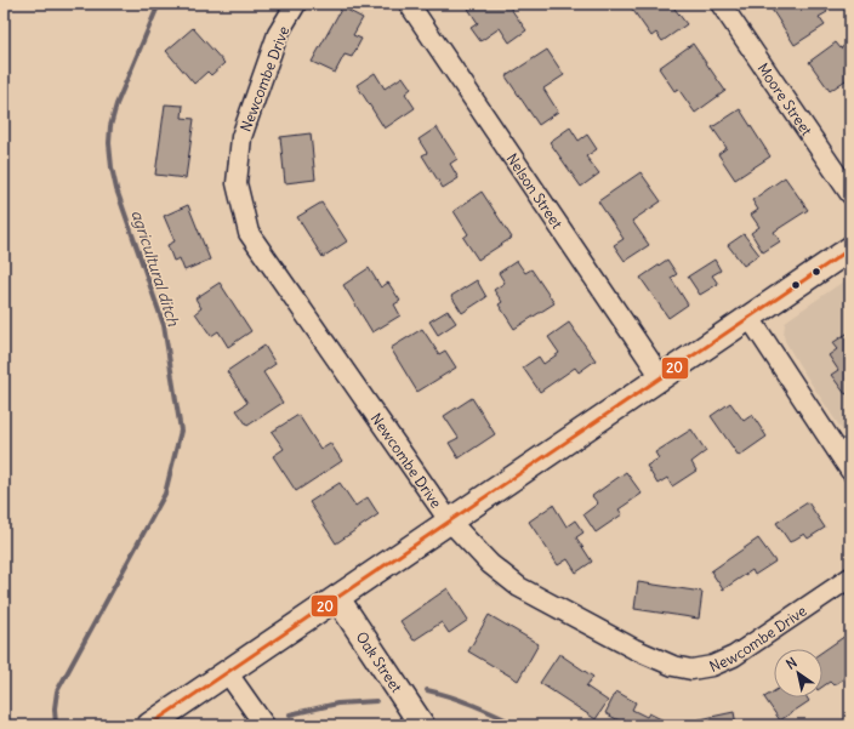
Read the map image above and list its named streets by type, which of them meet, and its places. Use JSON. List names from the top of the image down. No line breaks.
{"streets":{"street":["Newcombe Drive","Moore Street","Nelson Street","Oak Street"]},"water":["agricultural ditch"],"lines":["transit line 20"],"north":"top left"}
